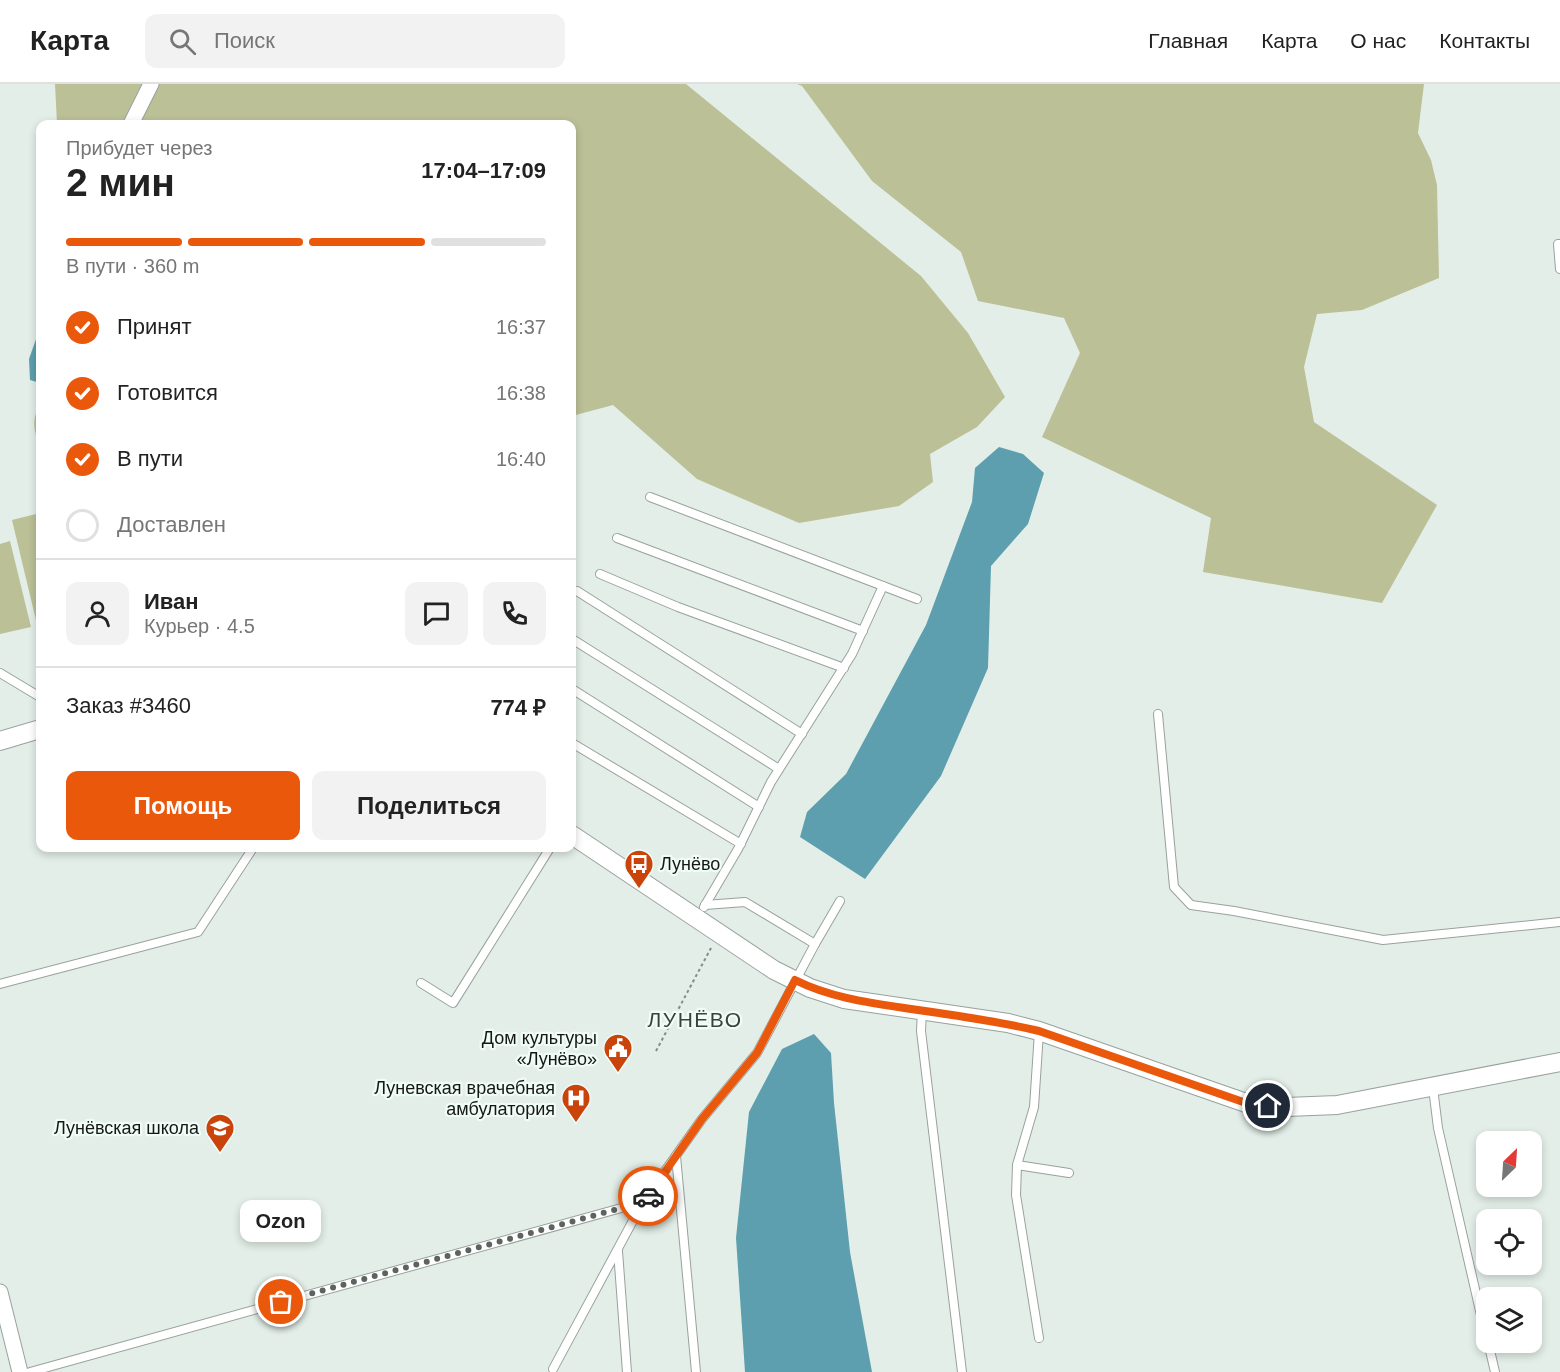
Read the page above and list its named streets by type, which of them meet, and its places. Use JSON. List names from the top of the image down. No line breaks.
{"districts":["ЛУНЁВО"],"places":{"bus stop":["Лунёво"],"public building":["Дом культуры «Лунёво»"],"hospital":["Луневская врачебная амбулатория"],"school or university":["Лунёвская школа"],"other":["Ozon"]},"north":"top right","page":{"header":"Карта","search":"Поиск","nav":["Главная","Карта","О нас","Контакты"],"heading":["2 мин","Прибудет через","17:04–17:09"],"panel":["Иван","Курьер · 4.5","Заказ #3460","774 ₽"],"bar":"В пути · 360 m","list":[["Принят","16:37"],["Готовится","16:38"],["В пути","16:40"],"Доставлен"],"buttons":["Помощь","Поделиться"],"bubble":"Ozon"}}
